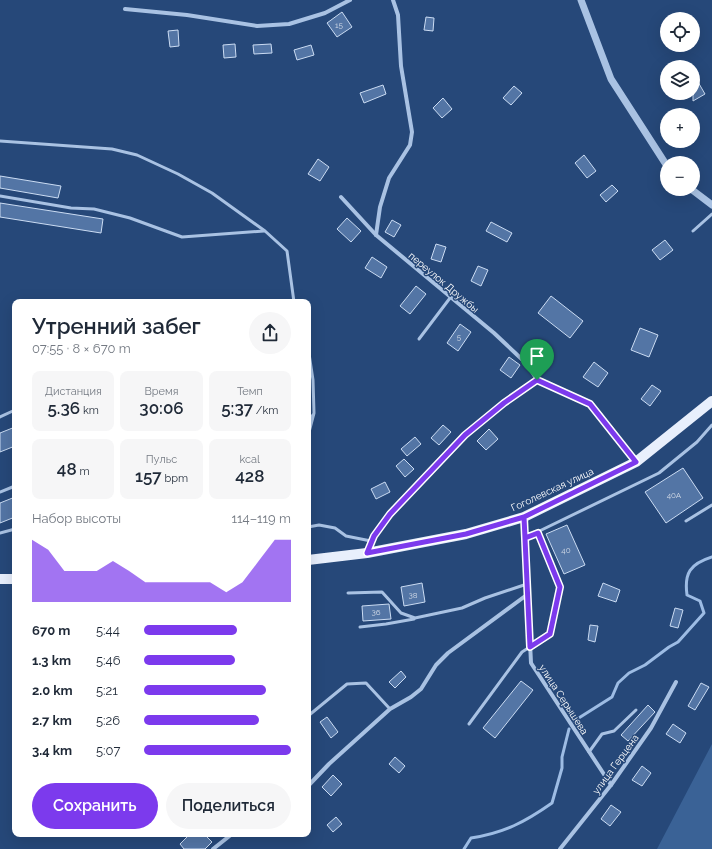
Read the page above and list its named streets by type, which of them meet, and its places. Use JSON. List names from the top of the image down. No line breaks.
{"streets":{"main road":["Гоголевская улица"],"street":["переулок Дружбы","улица Серышева","улица Герцена"]},"crossings":[["Гоголевская улица","улица Серышева"],["улица Серышева","улица Герцена"]],"house_numbers":["15","5","40А","40","38","36"],"page":{"map_buttons":["+","−"],"heading":["Утренний забег","07:55 · 8 × 670 m"],"stats":[["Дистанция","5.36 km"],["Время","30:06"],["Темп","5:37 /km"],["48 m"],["Пульс","157 bpm"],["kcal","428"]],"chart":["Набор высоты","114–119 m"],"list":[{"name":"670 m","note":"5:44"},{"name":"1.3 km","note":"5:46"},{"name":"2.0 km","note":"5:21"},{"name":"2.7 km","note":"5:26"},{"name":"3.4 km","note":"5:07"}],"buttons":["Сохранить","Поделиться"]}}
